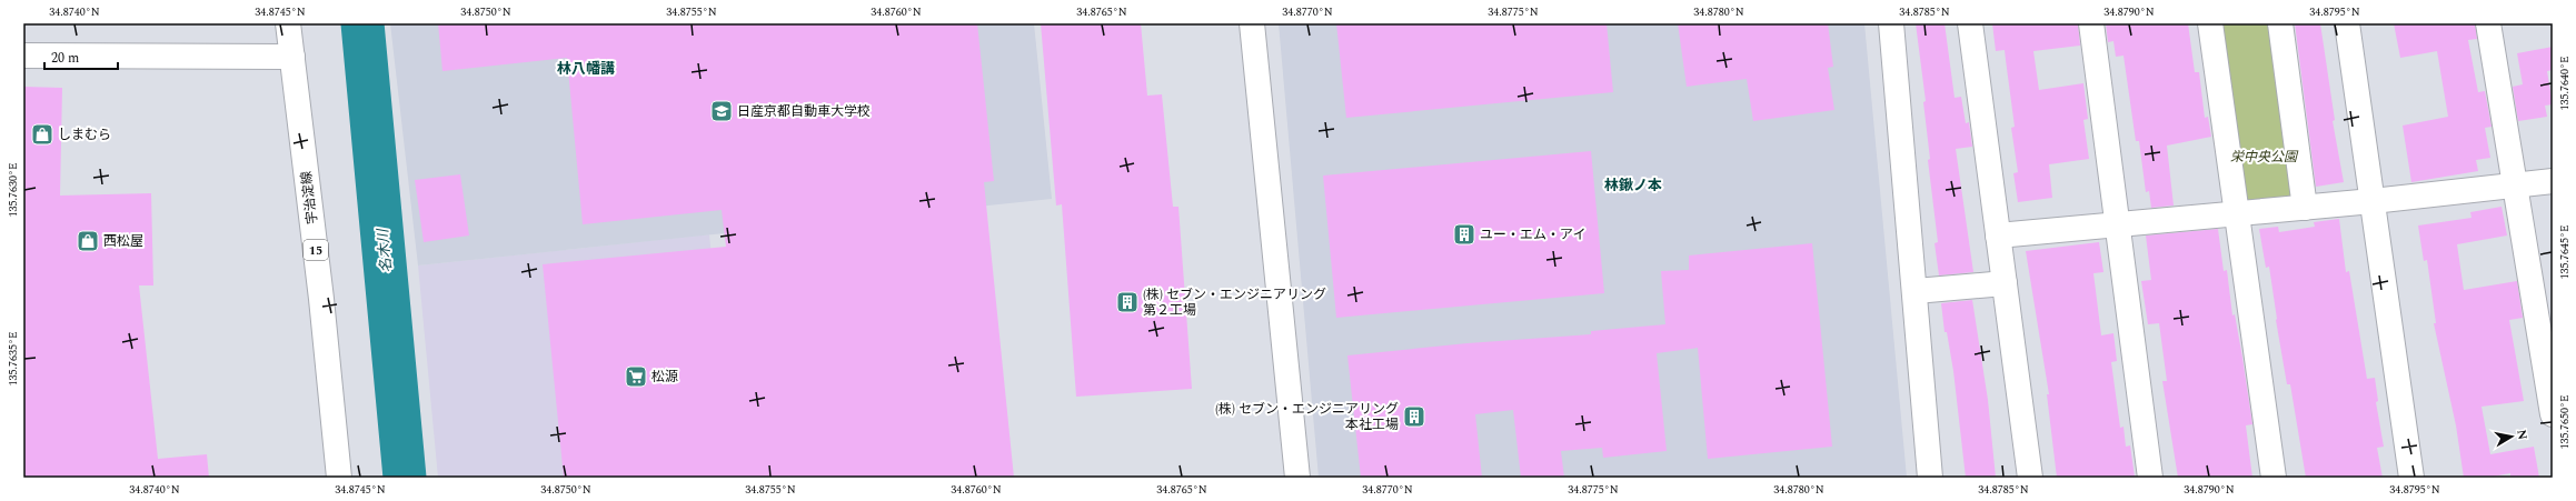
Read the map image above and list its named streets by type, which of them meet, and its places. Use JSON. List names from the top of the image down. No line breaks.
{"streets":{"street":["宇治淀線","15"]},"districts":["林八幡講","林鍬ノ本"],"water":["名木川"],"parks":["栄中央公園"],"places":{"school or university":["日産京都自動車大学校"],"shop":["しまむら","西松屋"],"building":["ユー・エム・アイ","(株) セブン・エンジニアリング 第２工場","(株) セブン・エンジニアリング 本社工場"],"supermarket":["松源"]},"scale_bar":"20 m","north":"right","coordinates":["34.8740°N","34.8745°N","34.8750°N","34.8755°N","34.8760°N","34.8765°N","34.8770°N","34.8775°N","34.8780°N","34.8785°N","34.8790°N","34.8795°N","135.7640°E","135.7630°E","135.7645°E","135.7635°E","135.7650°E"]}
